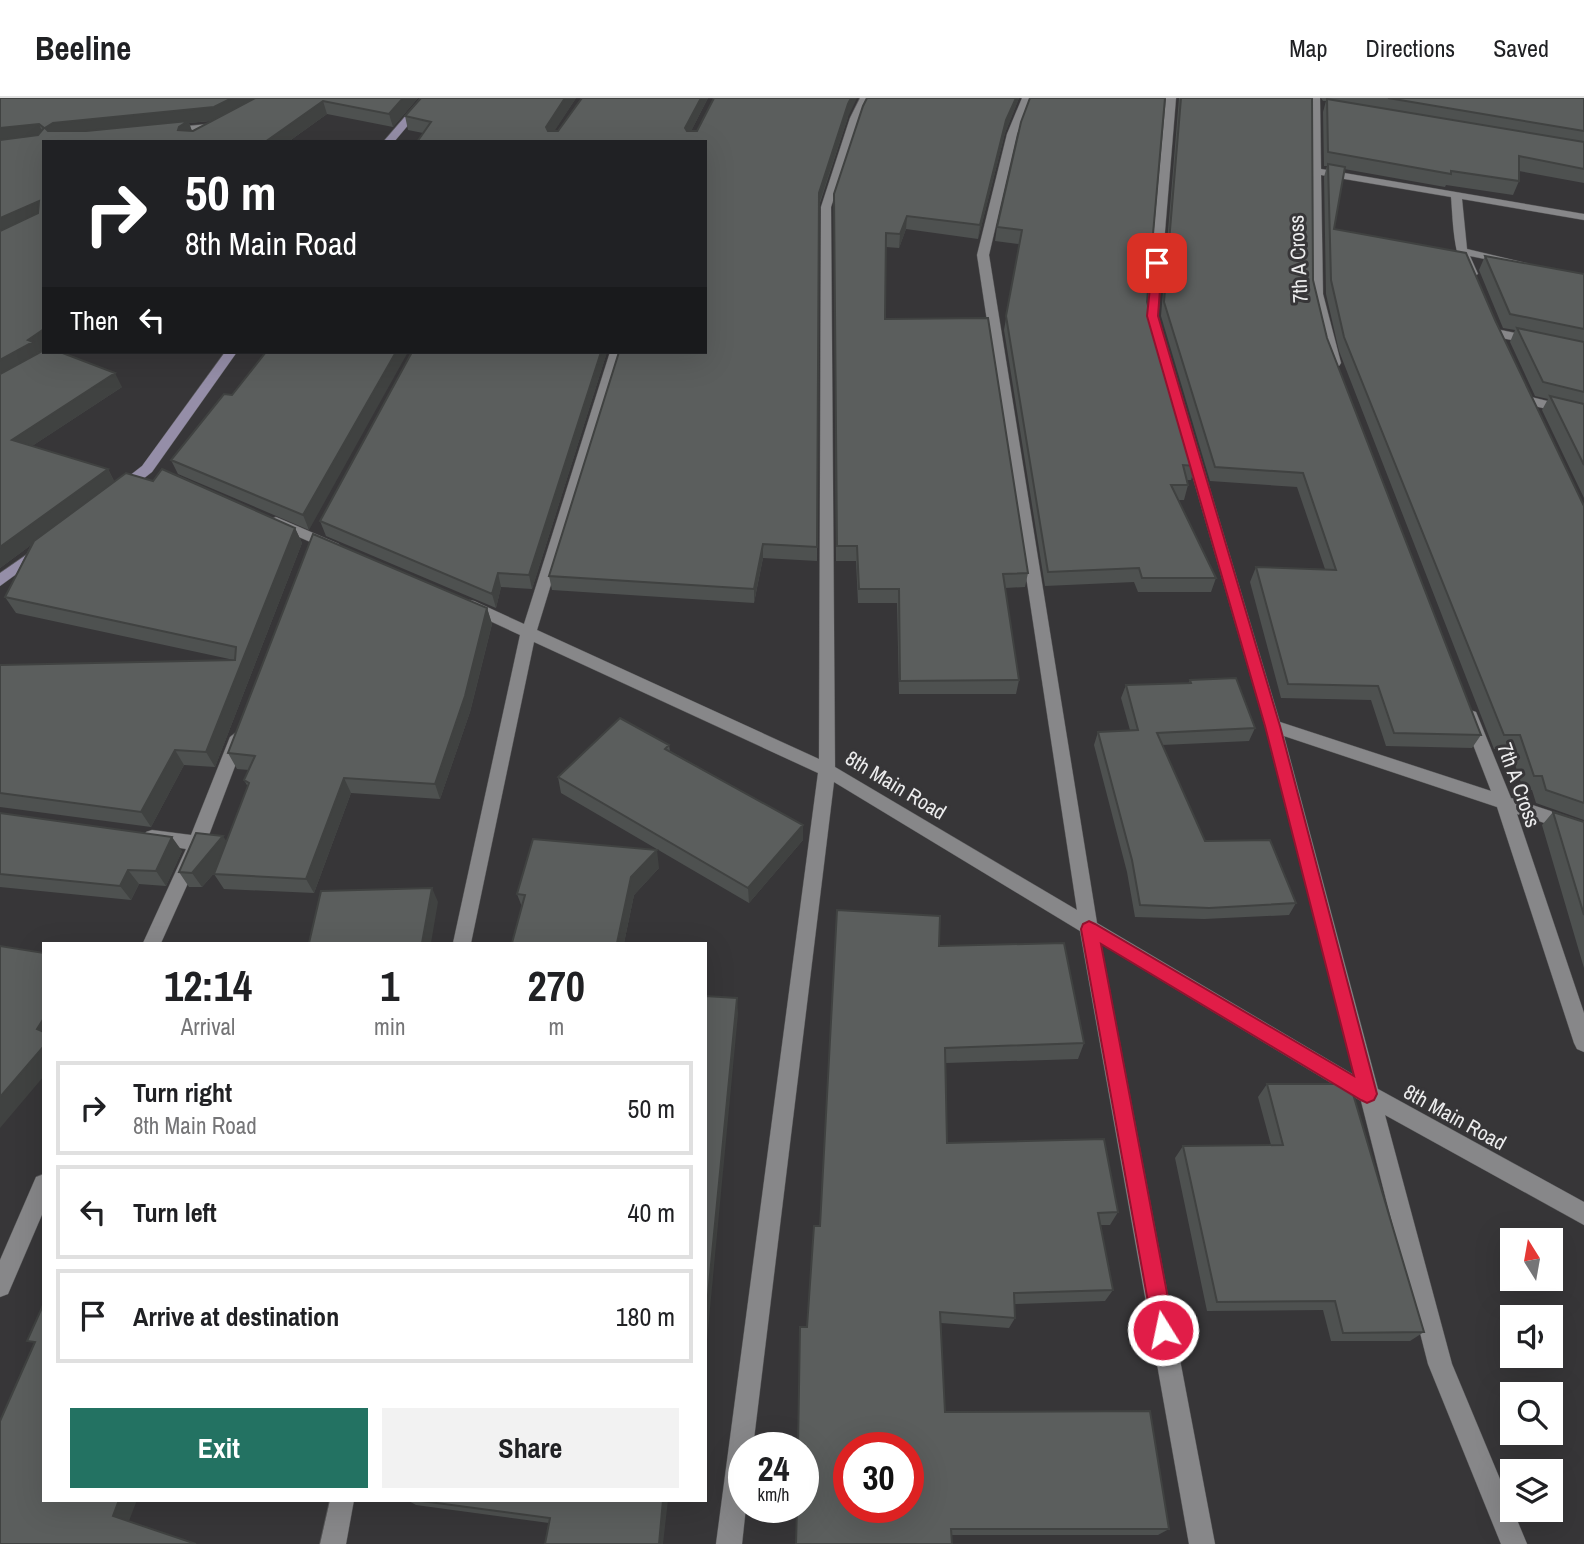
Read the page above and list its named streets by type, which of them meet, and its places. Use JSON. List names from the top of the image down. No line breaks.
{"streets":{"street":["7th A Cross","8th Main Road"]},"north":"top","page":{"header":"Beeline","nav":["Map","Directions","Saved"],"turn":["50 m","8th Main Road"],"then":"Then","eta":["12:14","Arrival","1","min","270","m"],"list":[{"name":"Turn right","note":"8th Main Road","value":"50 m"},{"name":"Turn left","value":"40 m"},{"name":"Arrive at destination","value":"180 m"}],"buttons":["Exit","Share"],"speed":"24 km/h","limit":"30"}}
